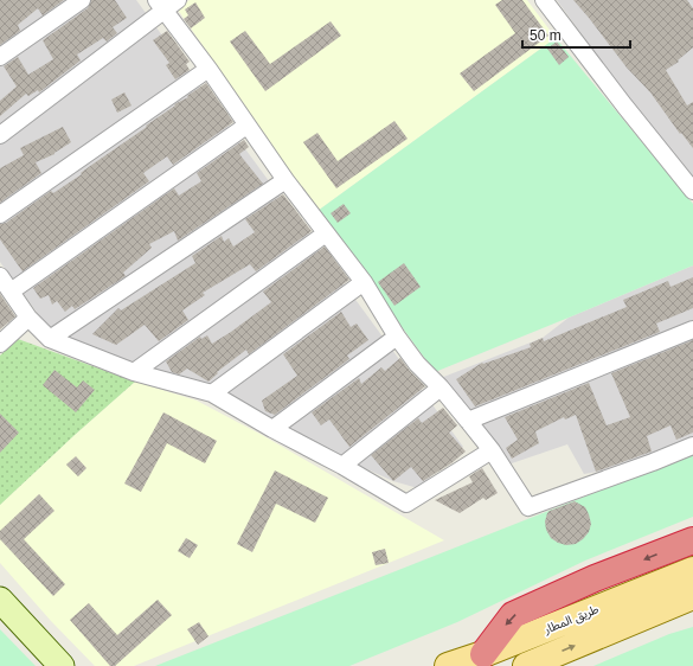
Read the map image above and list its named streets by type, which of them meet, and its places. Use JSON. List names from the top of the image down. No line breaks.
{"streets":{"main road":["طريق المطار"]},"scale_bar":"50 m"}
